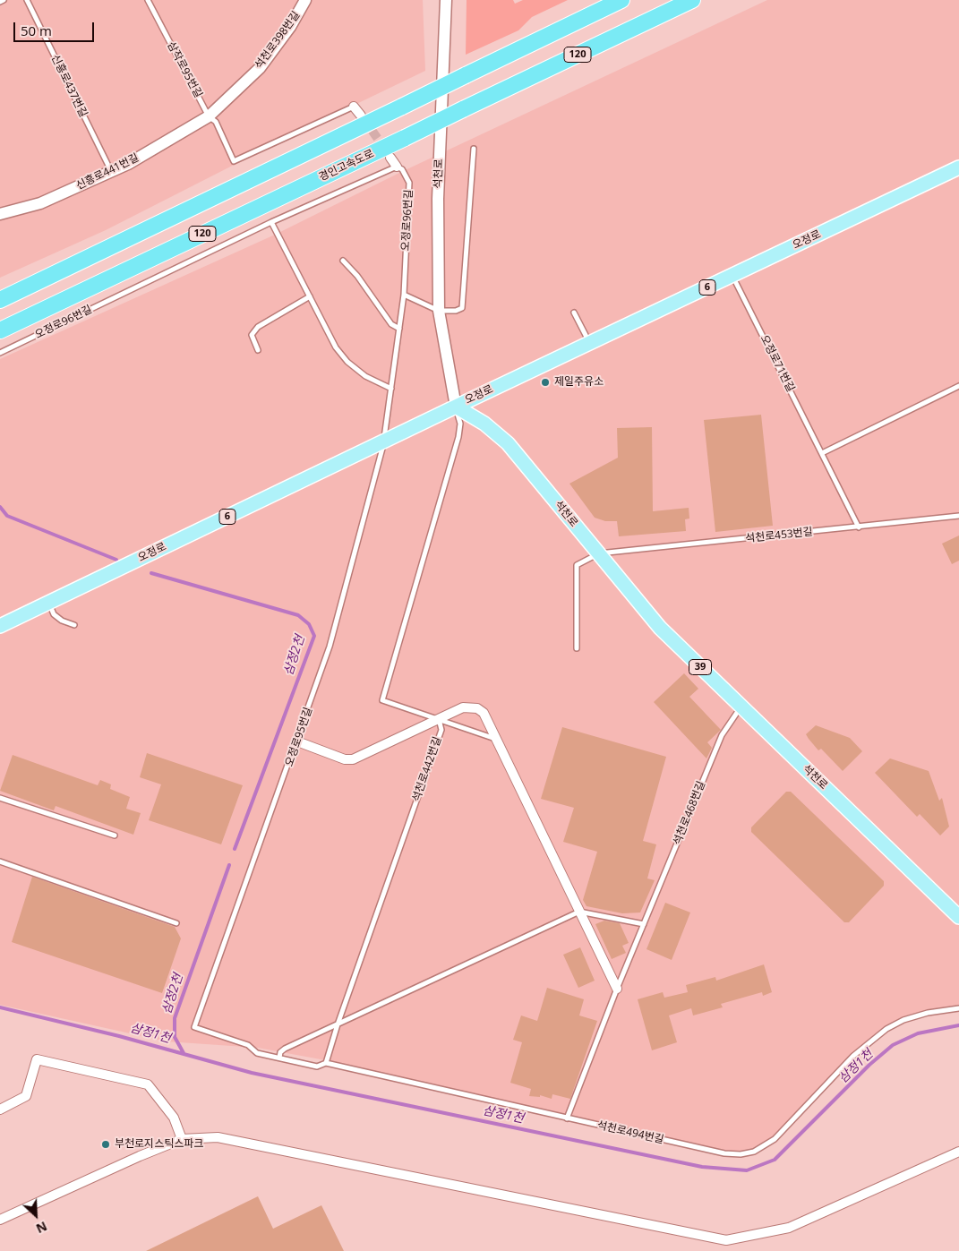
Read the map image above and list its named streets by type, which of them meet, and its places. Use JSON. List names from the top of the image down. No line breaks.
{"streets":{"highway":["120","경인고속도로"],"main road":["석천로","오정로","6","39"],"street":["석천로398번길","신흥로441번길"],"lane":["삼작로95번길","신흥로437번길","오정로96번길","오정로71번길","석천로453번길","오정로95번길","석천로442번길","석천로468번길","석천로494번길"]},"crossings":[["석천로398번길","삼작로95번길"],["석천로398번길","신흥로441번길"],["삼작로95번길","신흥로441번길"],["신흥로437번길","신흥로441번길"],["석천로","오정로"],["석천로","석천로453번길"],["석천로","석천로468번길"],["오정로96번길","오정로"],["오정로96번길","오정로95번길"],["오정로","오정로71번길"],["오정로","오정로95번길"],["오정로71번길","석천로453번길"],["오정로95번길","석천로494번길"],["석천로442번길","석천로494번길"],["석천로468번길","석천로494번길"]],"water":["삼정2천","삼정1천"],"places":["제일주유소","부천로지스틱스파크"],"scale_bar":"50 m","north":"bottom right"}
